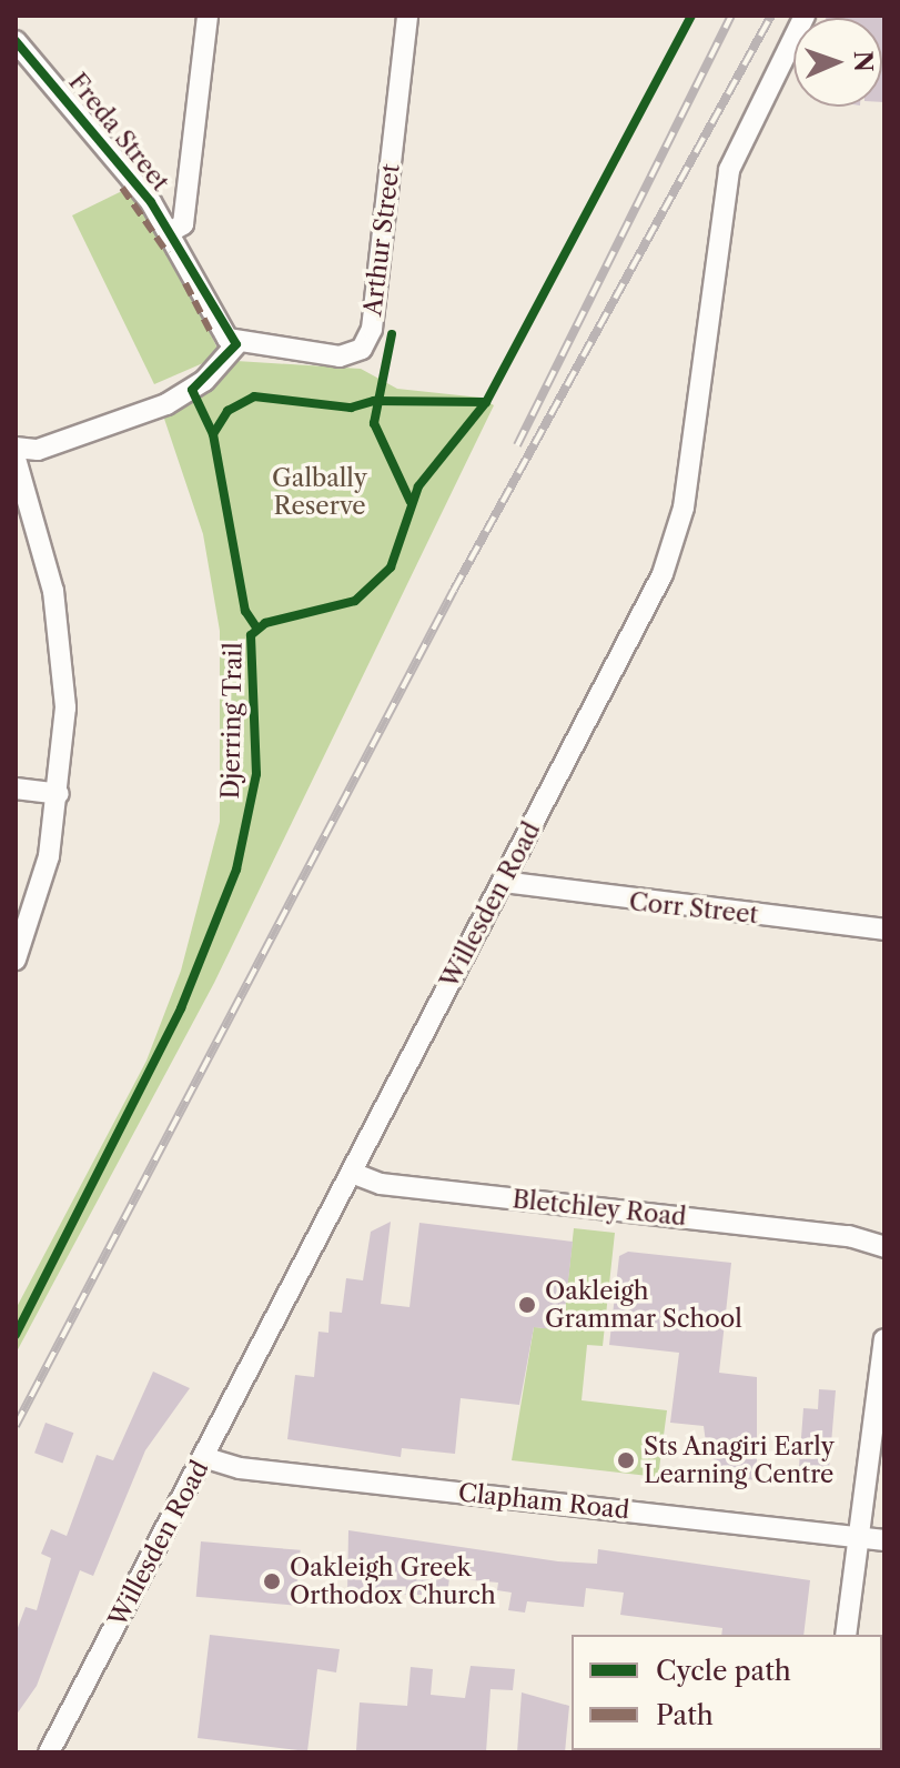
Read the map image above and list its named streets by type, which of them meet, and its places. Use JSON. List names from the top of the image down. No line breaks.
{"streets":{"street":["Freda Street","Arthur Street","Willesden Road","Corr Street","Bletchley Road","Clapham Road"],"cycle path":["Djerring Trail"]},"crossings":[["Freda Street","Arthur Street"],["Willesden Road","Corr Street"],["Willesden Road","Bletchley Road"],["Willesden Road","Clapham Road"]],"parks":["Galbally Reserve"],"places":["Oakleigh Grammar School","Sts Anagiri Early Learning Centre","Oakleigh Greek Orthodox Church"],"legend":["Cycle path","Path"],"north":"right"}
